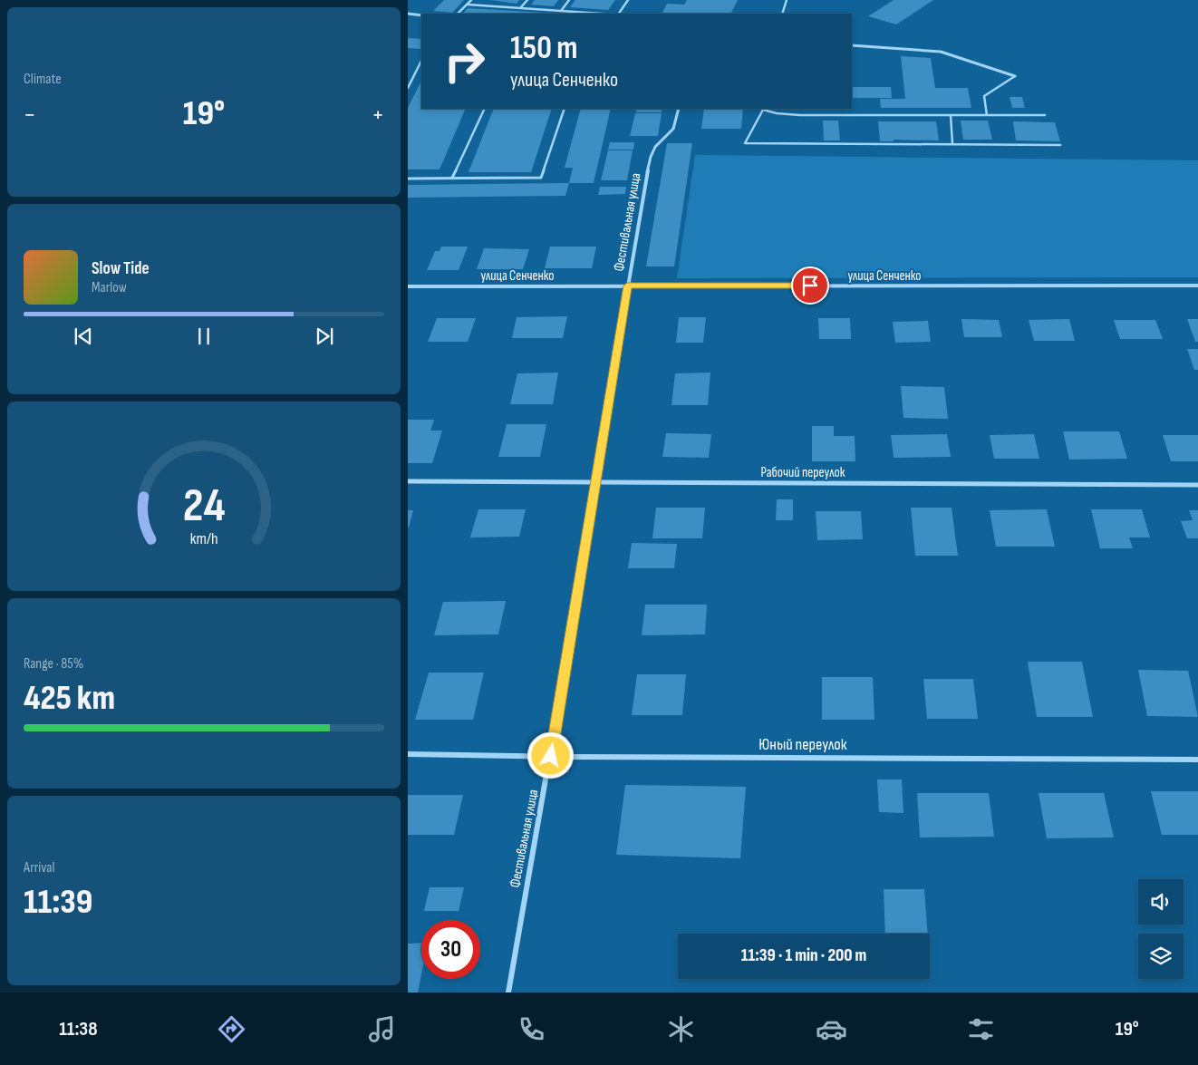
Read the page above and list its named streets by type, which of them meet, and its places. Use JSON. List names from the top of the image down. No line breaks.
{"streets":{"street":["Фестивальная улица","улица Сенченко","Рабочий переулок","Юный переулок"]},"crossings":[["Фестивальная улица","улица Сенченко"],["Фестивальная улица","Рабочий переулок"],["Фестивальная улица","Юный переулок"]],"page":{"tile":["Climate",["Range · 85%","425 km"],["Arrival","11:39"]],"turn":["150 m","улица Сенченко"],"heat":["−","19°","+"],"song":["Slow Tide","Marlow"],"limit":"30","trip":"11:39 · 1 min · 200 m","tabs":["11:38","19°"],"gauge":["24","km/h"]}}
